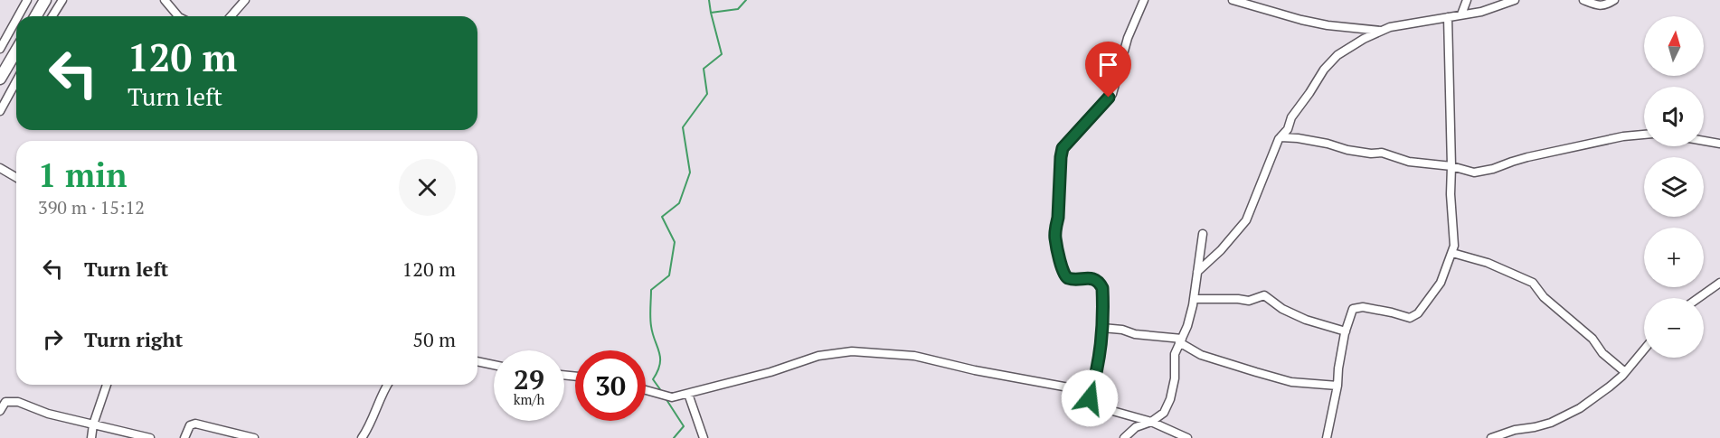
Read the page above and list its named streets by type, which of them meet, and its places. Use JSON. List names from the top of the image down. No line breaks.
{"north":"top","page":{"map_buttons":["+","−"],"turn":["120 m","Turn left"],"heading":["1 min","390 m · 15:12"],"list":[{"name":"Turn left","value":"120 m"},{"name":"Turn right","value":"50 m"}],"speed":"29 km/h","limit":"30"}}
